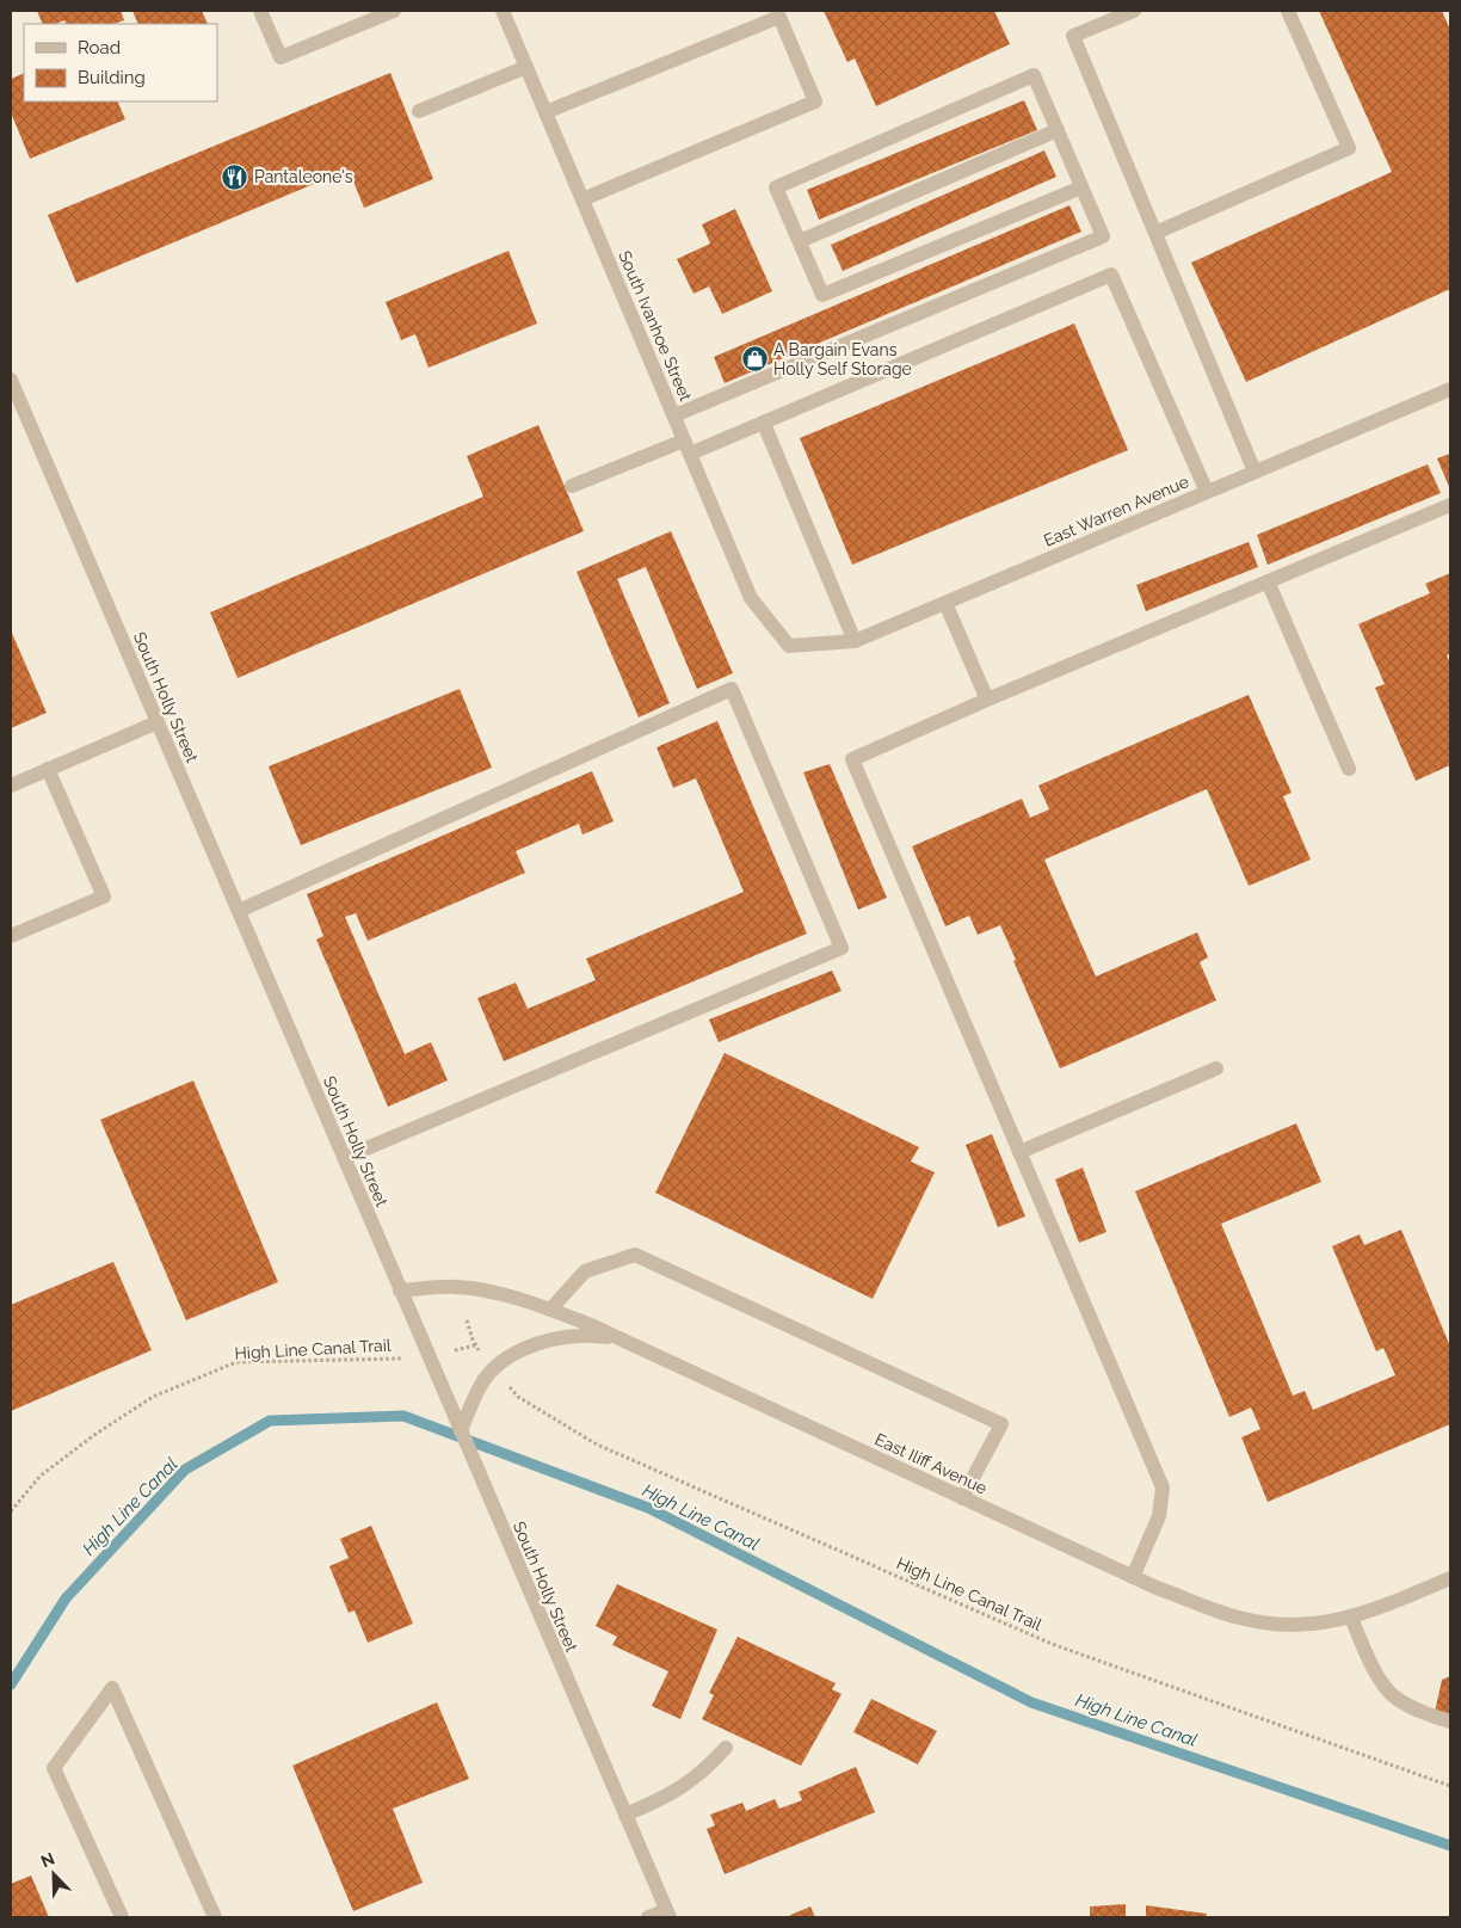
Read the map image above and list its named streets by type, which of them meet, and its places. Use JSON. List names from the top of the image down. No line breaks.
{"streets":{"street":["South Ivanhoe Street","East Warren Avenue","South Holly Street","East Iliff Avenue"],"path":["High Line Canal Trail"]},"crossings":[["South Ivanhoe Street","East Warren Avenue"],["South Holly Street","East Iliff Avenue"]],"water":["High Line Canal"],"places":{"restaurant":["Pantaleone's"],"shop":["A Bargain Evans Holly Self Storage"]},"legend":["Road","Building"],"north":"top left"}
